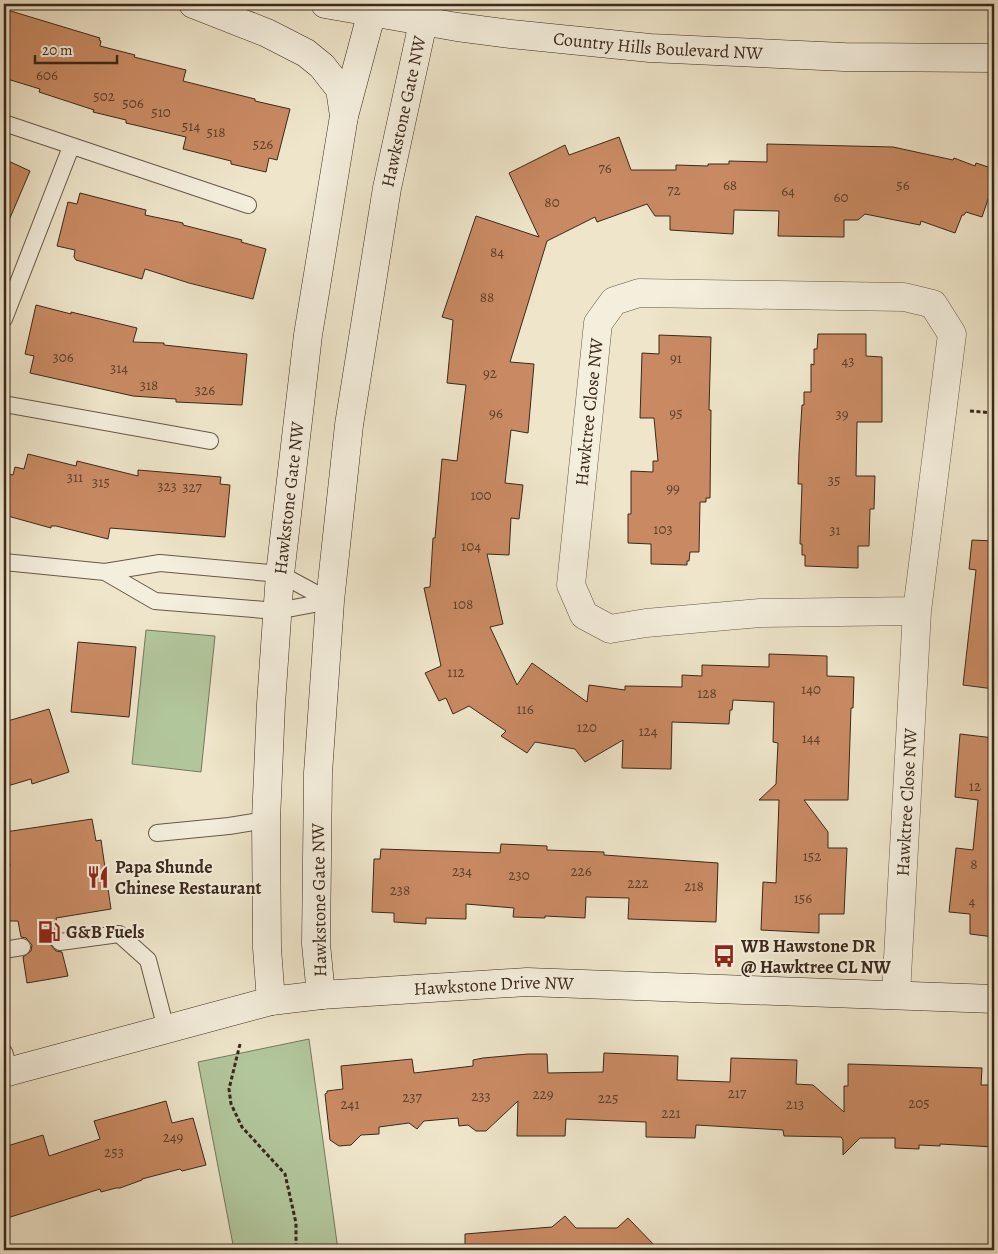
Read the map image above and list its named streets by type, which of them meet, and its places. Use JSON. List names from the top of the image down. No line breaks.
{"streets":{"street":["Country Hills Boulevard NW","Hawkstone Gate NW","Hawktree Close NW","Hawkstone Drive NW"]},"crossings":[["Country Hills Boulevard NW","Hawkstone Gate NW"],["Hawkstone Gate NW","Hawkstone Drive NW"],["Hawktree Close NW","Hawkstone Drive NW"]],"places":{"restaurant":["Papa Shunde Chinese Restaurant"],"fuel station":["G&B Fuels"],"bus stop":["WB Hawstone DR @ Hawktree CL NW"]},"house_numbers":["606","502","506","510","514","518","526","76","68","56","72","64","60","80","84","88","306","91","43","314","92","318","326","96","95","39","311","35","315","323","327","99","100","103","31","104","108","112","140","128","116","120","124","144","12","152","8","234","226","230","222","218","238","156","4","217","229","233","237","225","205","241","213","221","249","253"],"scale_bar":"20 m"}
